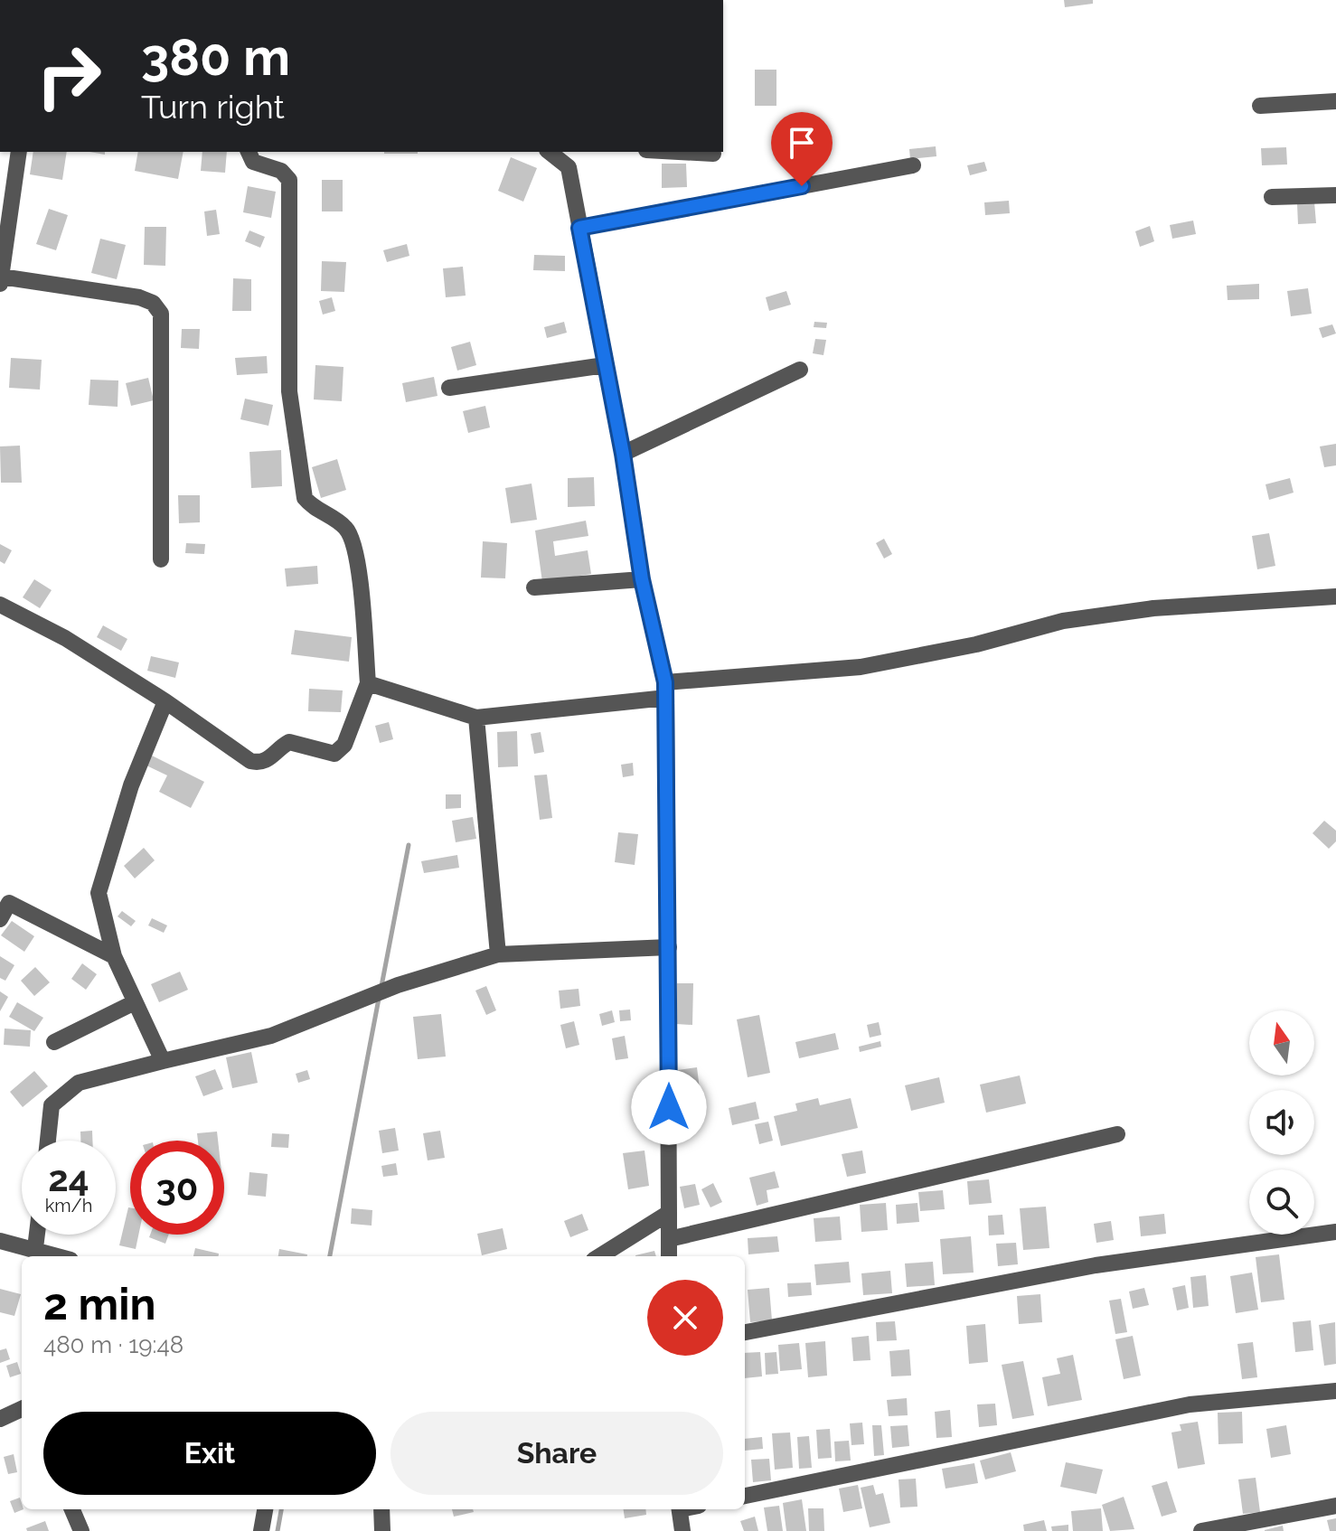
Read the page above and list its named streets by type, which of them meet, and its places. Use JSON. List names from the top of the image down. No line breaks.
{"north":"top","page":{"turn":["380 m","Turn right"],"speed":"24 km/h","limit":"30","heading":["2 min","480 m · 19:48"],"buttons":["Exit","Share"]}}
